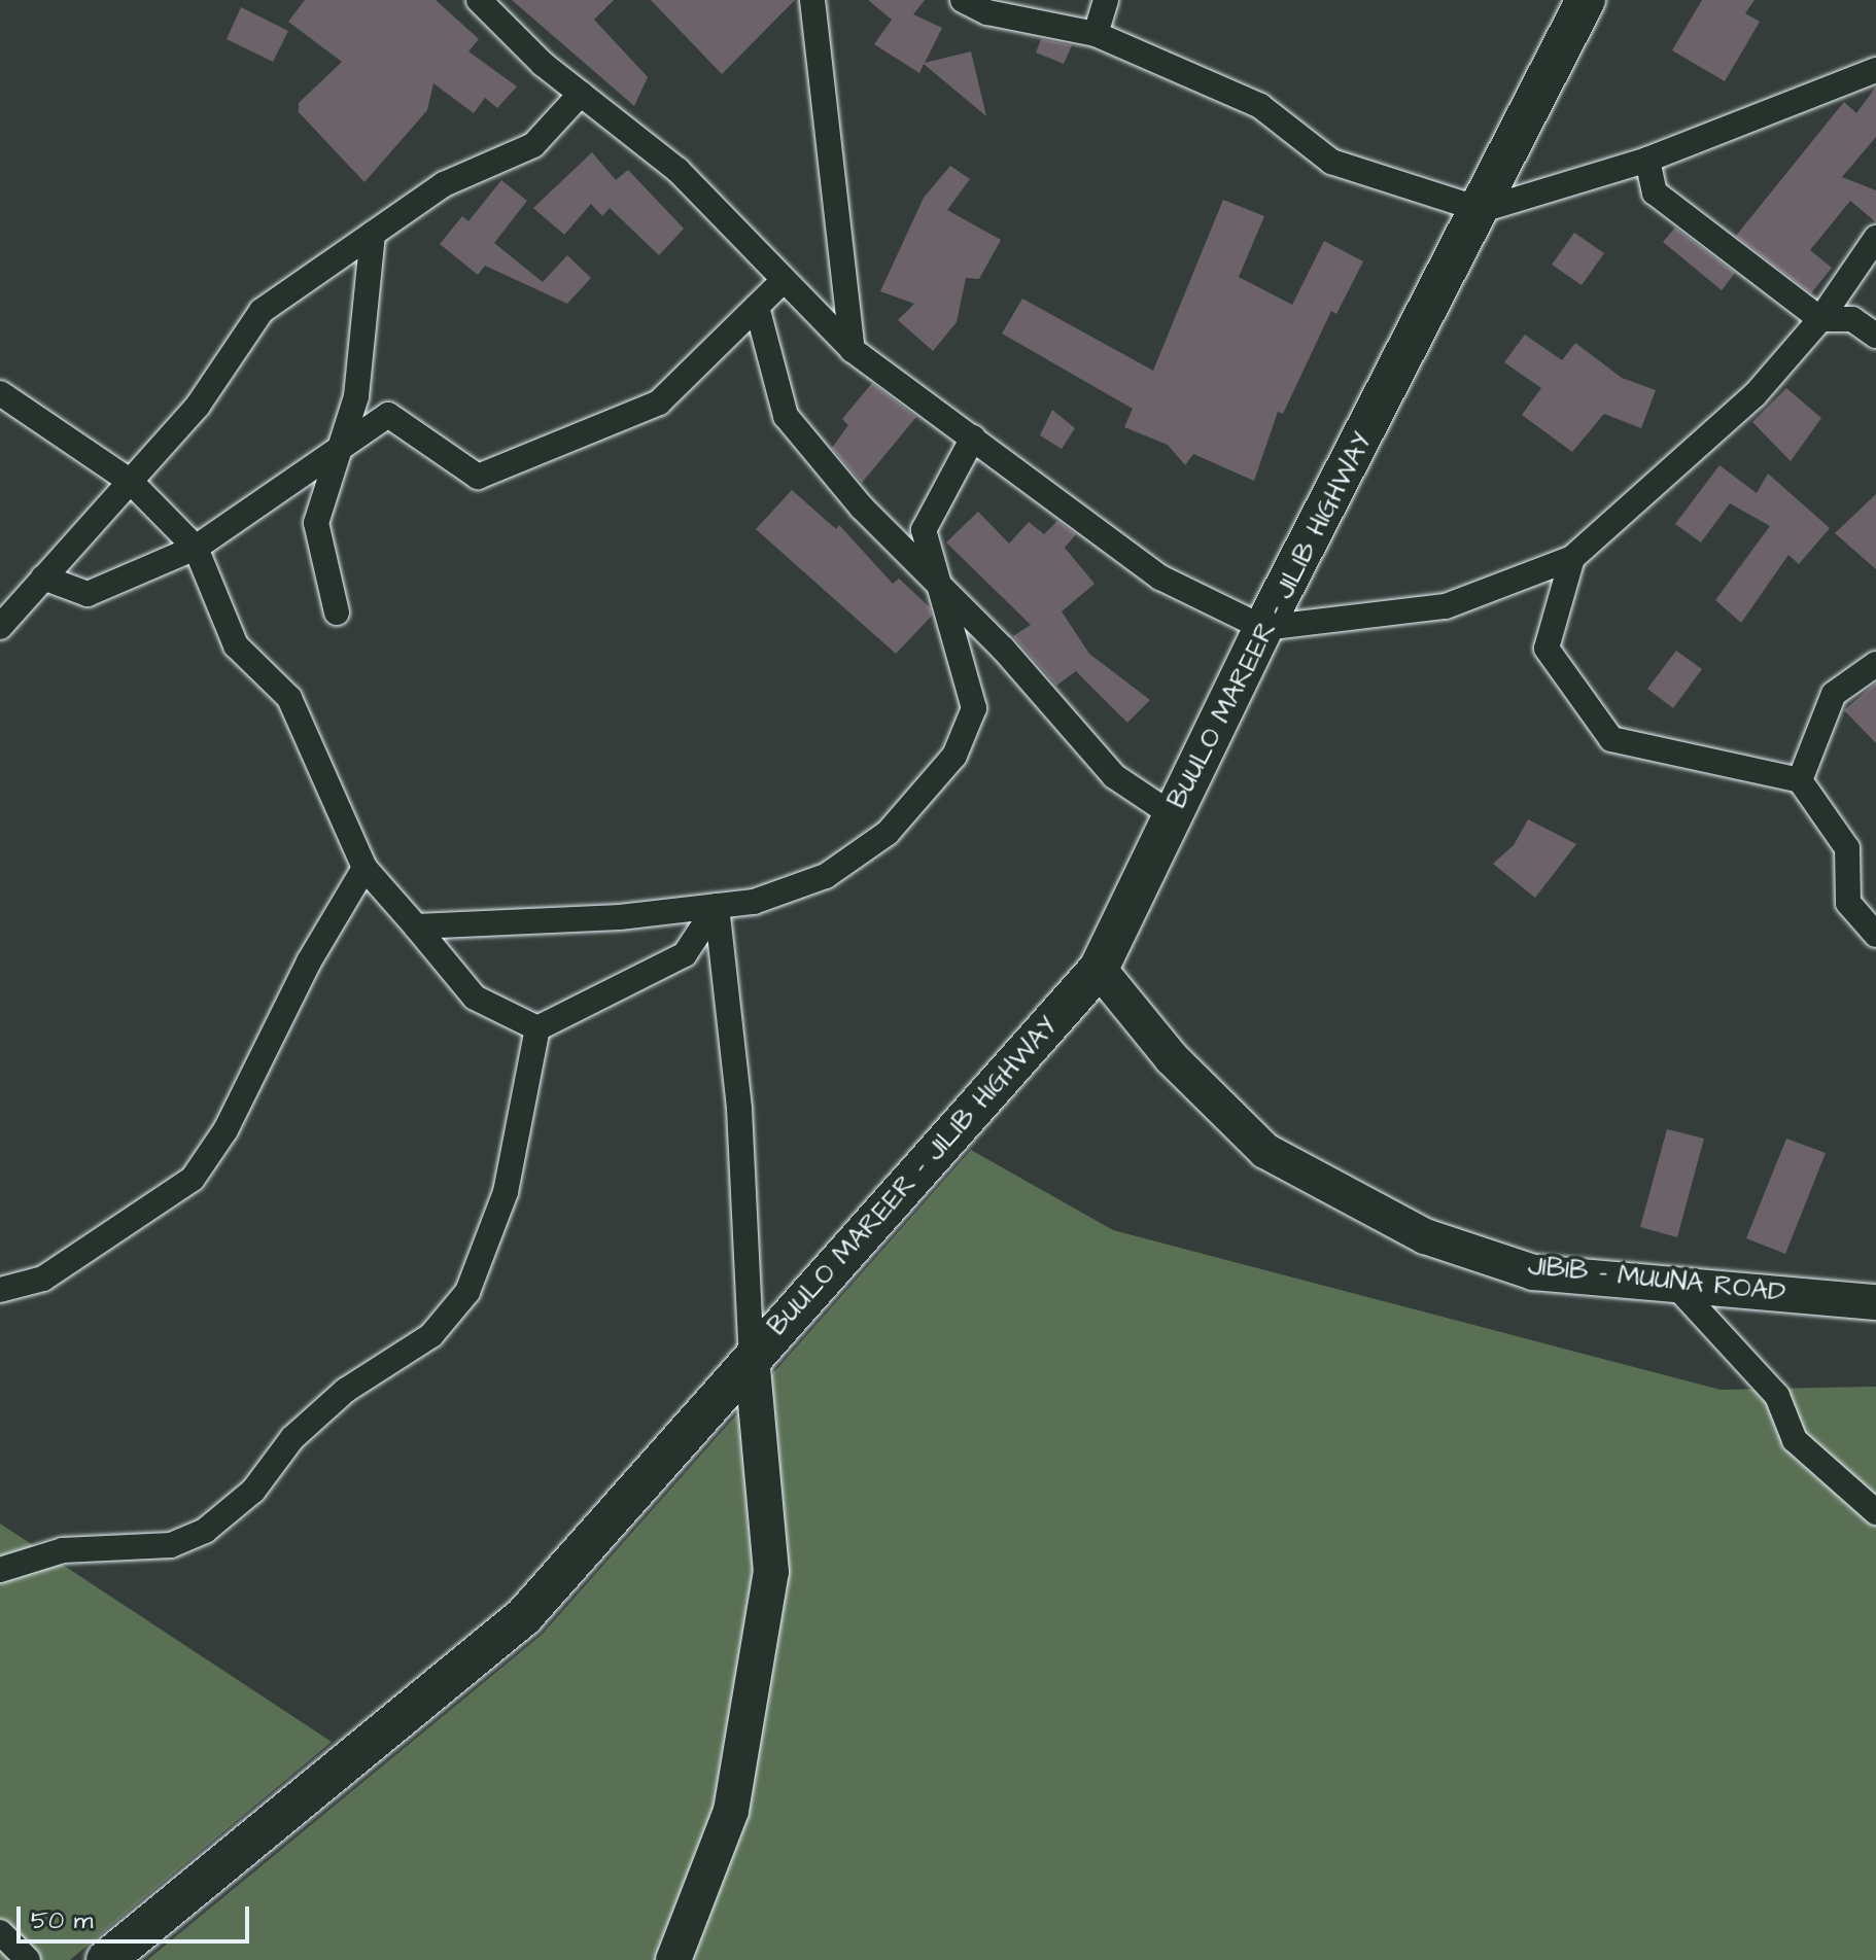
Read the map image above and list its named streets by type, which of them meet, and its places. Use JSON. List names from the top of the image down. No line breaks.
{"streets":{"main road":["BUULO MAREER - JILIB HIGHWAY"],"street":["JIBIB - MUUNA ROAD"]},"crossings":[["BUULO MAREER - JILIB HIGHWAY","JIBIB - MUUNA ROAD"]],"scale_bar":"50 m"}
